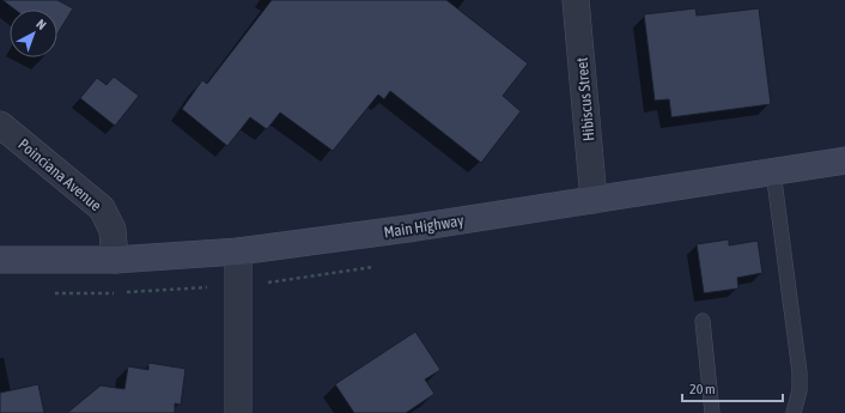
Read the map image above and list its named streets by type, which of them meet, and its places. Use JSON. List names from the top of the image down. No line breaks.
{"streets":{"main road":["Main Highway"],"street":["Hibiscus Street","Poinciana Avenue"]},"crossings":[["Hibiscus Street","Main Highway"],["Poinciana Avenue","Main Highway"]],"scale_bar":"20 m","north":"top right"}
